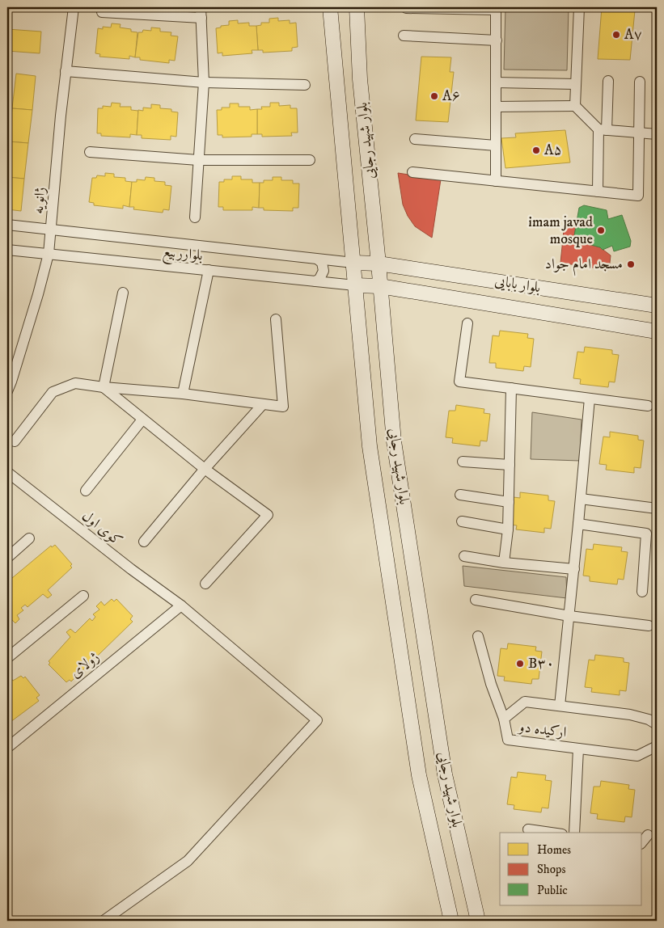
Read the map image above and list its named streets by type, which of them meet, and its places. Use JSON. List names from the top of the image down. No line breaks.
{"streets":{"main road":["بلوار شهید رجایی","بلوار بابایی"],"street":["ژانویه","بلوارربیع","کوی اول","ژولای","ارکیده دو"]},"crossings":[["بلوار شهید رجایی","بلوارربیع"],["بلوار شهید رجایی","بلوار بابایی"],["ژانویه","بلوارربیع"],["بلوارربیع","بلوار بابایی"],["کوی اول","ژولای"]],"places":["A۷","A۶","A۵","imam javad mosque","مسجد امام جواد","B۳۰"],"legend":["Homes","Shops","Public"]}
